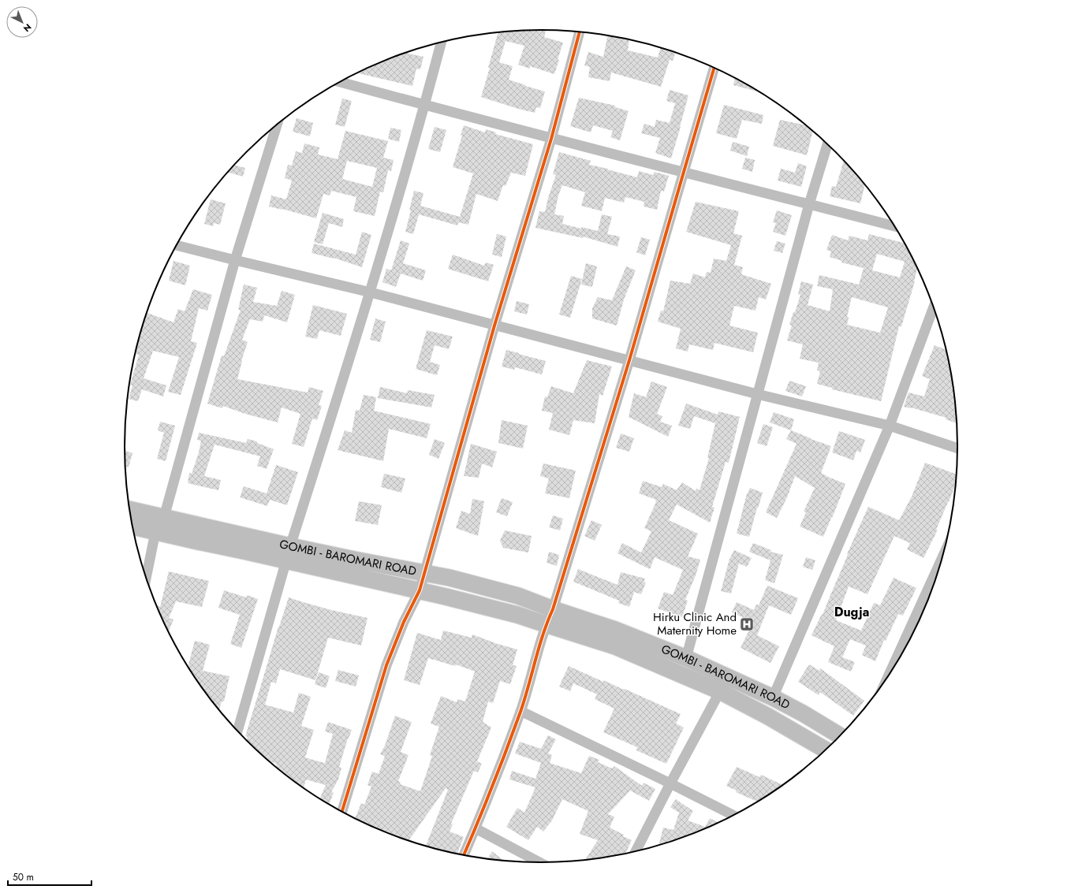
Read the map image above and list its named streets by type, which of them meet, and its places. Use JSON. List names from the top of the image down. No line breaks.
{"streets":{"main road":["GOMBI - BAROMARI ROAD"]},"districts":["Dugja"],"places":{"hospital":["Hirku Clinic And Maternity Home"]},"scale_bar":"50 m","north":"bottom right"}
